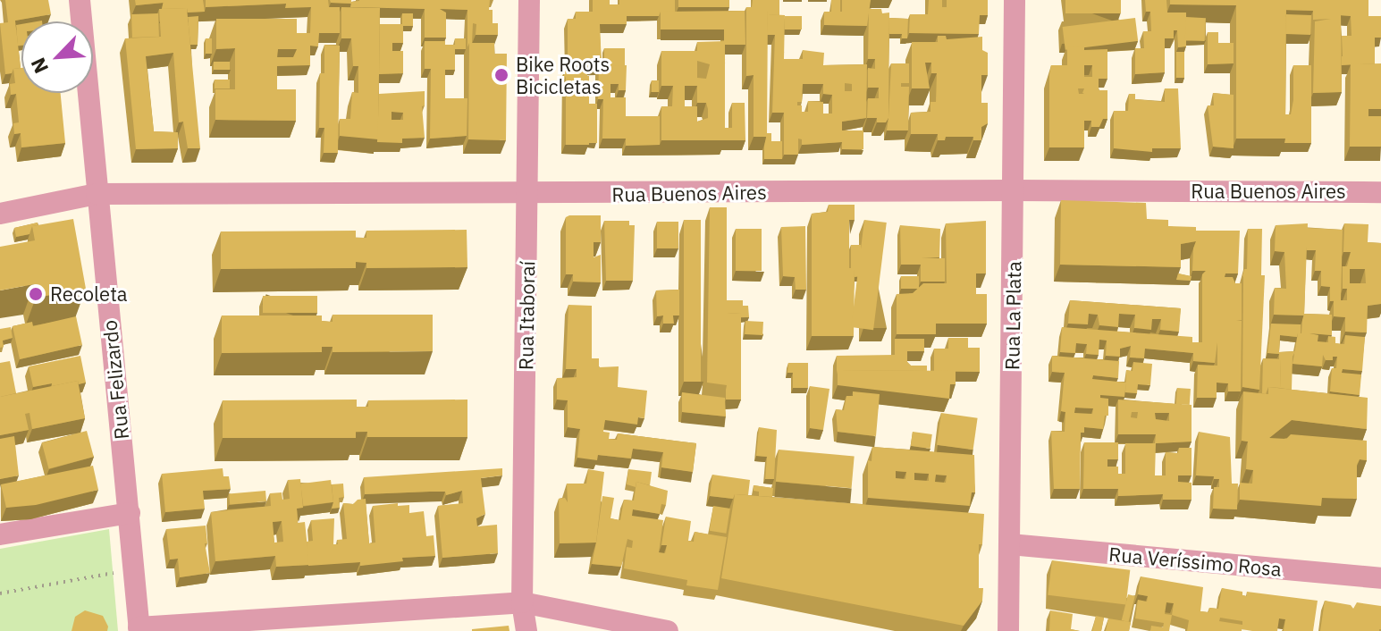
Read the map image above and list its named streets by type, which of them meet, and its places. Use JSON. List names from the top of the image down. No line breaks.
{"streets":{"street":["Rua Buenos Aires","Rua Itaboraí","Rua La Plata","Rua Felizardo","Rua Veríssimo Rosa"]},"crossings":[["Rua Buenos Aires","Rua Itaboraí"],["Rua Buenos Aires","Rua La Plata"],["Rua Buenos Aires","Rua Felizardo"],["Rua La Plata","Rua Veríssimo Rosa"]],"places":["Bike Roots Bicicletas","Recoleta"],"north":"bottom left"}
